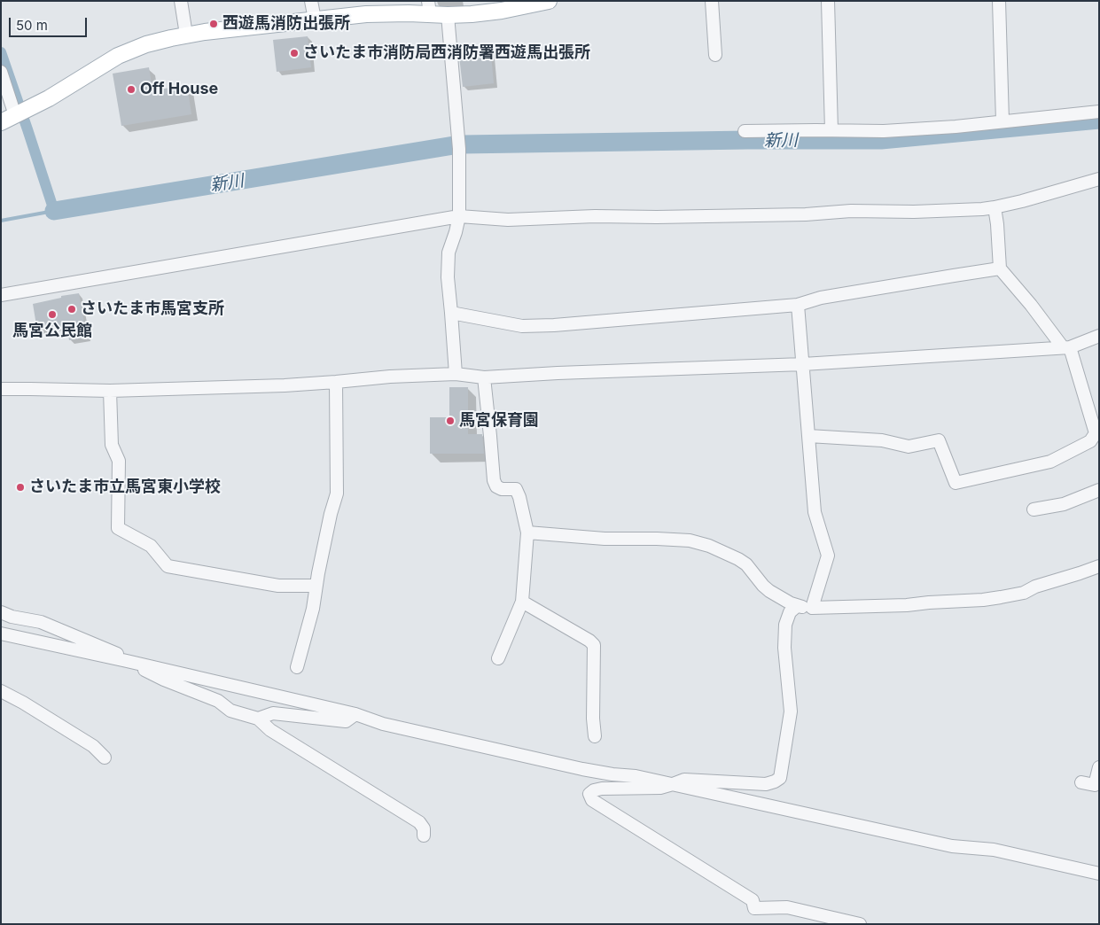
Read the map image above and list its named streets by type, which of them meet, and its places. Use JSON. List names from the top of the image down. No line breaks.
{"water":["新川"],"places":["西遊馬消防出張所","さいたま市消防局西消防署西遊馬出張所","Off House","さいたま市馬宮支所","馬宮公民館","馬宮保育園","さいたま市立馬宮東小学校"],"scale_bar":"50 m"}
